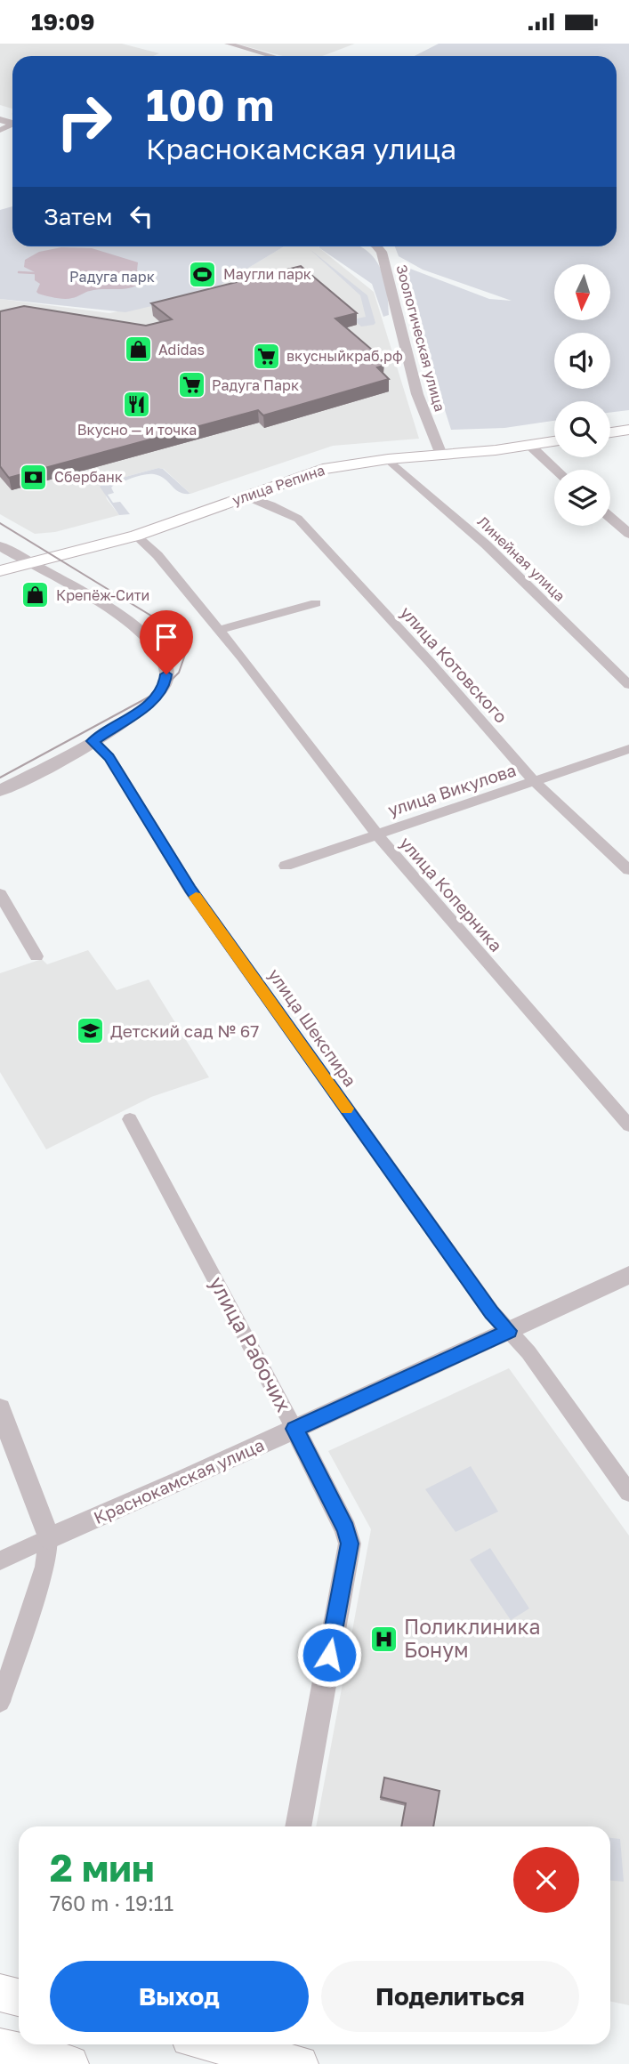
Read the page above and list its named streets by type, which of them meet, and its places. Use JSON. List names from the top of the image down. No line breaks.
{"streets":{"main road":["улица Репина"],"street":["Зоологическая улица","Линейная улица","улица Котовского","улица Викулова","улица Коперника","улица Шекспира","улица Рабочих","Краснокамская улица"]},"crossings":[["Зоологическая улица","улица Репина"],["улица Репина","Линейная улица"],["улица Репина","улица Котовского"],["улица Репина","улица Коперника"],["улица Котовского","улица Викулова"],["улица Викулова","улица Коперника"],["улица Шекспира","Краснокамская улица"],["улица Рабочих","Краснокамская улица"]],"parks":["Радуга парк"],"places":{"sports":["Маугли парк"],"shop":["Adidas","Крепёж-Сити"],"supermarket":["вкусныйкраб.рф","Радуга Парк"],"restaurant":["Вкусно — и точка"],"bank":["Сбербанк"],"school or university":["Детский сад № 67"],"hospital":["Поликлиника Бонум"]},"north":"bottom","page":{"status":"19:09","turn":["100 m","Краснокамская улица"],"then":"Затем","heading":["2 мин","760 m · 19:11"],"buttons":["Выход","Поделиться"]}}
